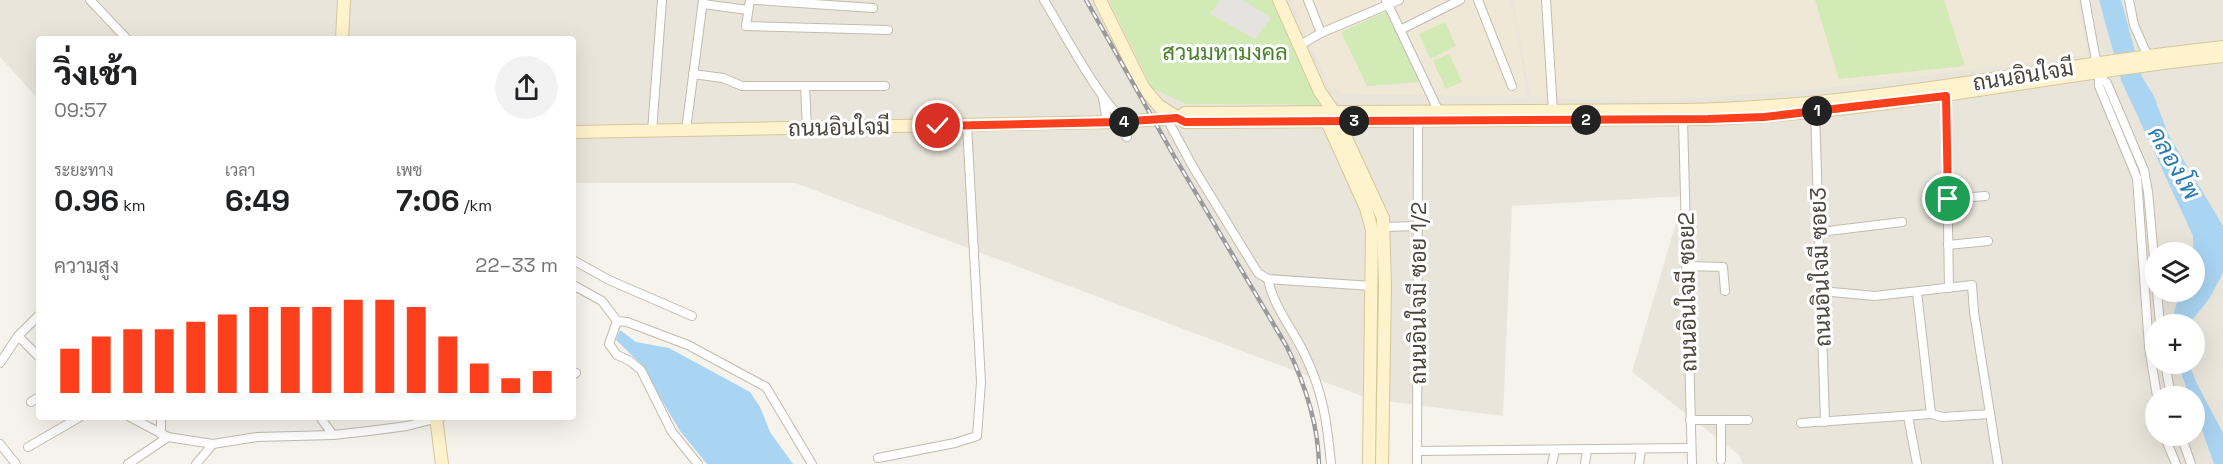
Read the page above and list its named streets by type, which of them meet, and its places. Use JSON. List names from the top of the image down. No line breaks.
{"streets":{"main road":["ถนนอินใจมี"],"street":["ถนนอินใจมี ซอย3","ถนนอินใจมี ซอย2","ถนนอินใจมี ซอย 1/2"]},"crossings":[["ถนนอินใจมี","ถนนอินใจมี ซอย3"],["ถนนอินใจมี","ถนนอินใจมี ซอย2"],["ถนนอินใจมี","ถนนอินใจมี ซอย 1/2"]],"water":["คลองโพ"],"parks":["สวนมหามงคล"],"page":{"heading":["วิ่งเช้า","09:57"],"pins":["1","2","3","4"],"stats":[["ระยะทาง","0.96 km"],["เวลา","6:49"],["เพซ","7:06 /km"]],"chart":["ความสูง","22–33 m"],"map_buttons":["+","−"]}}
